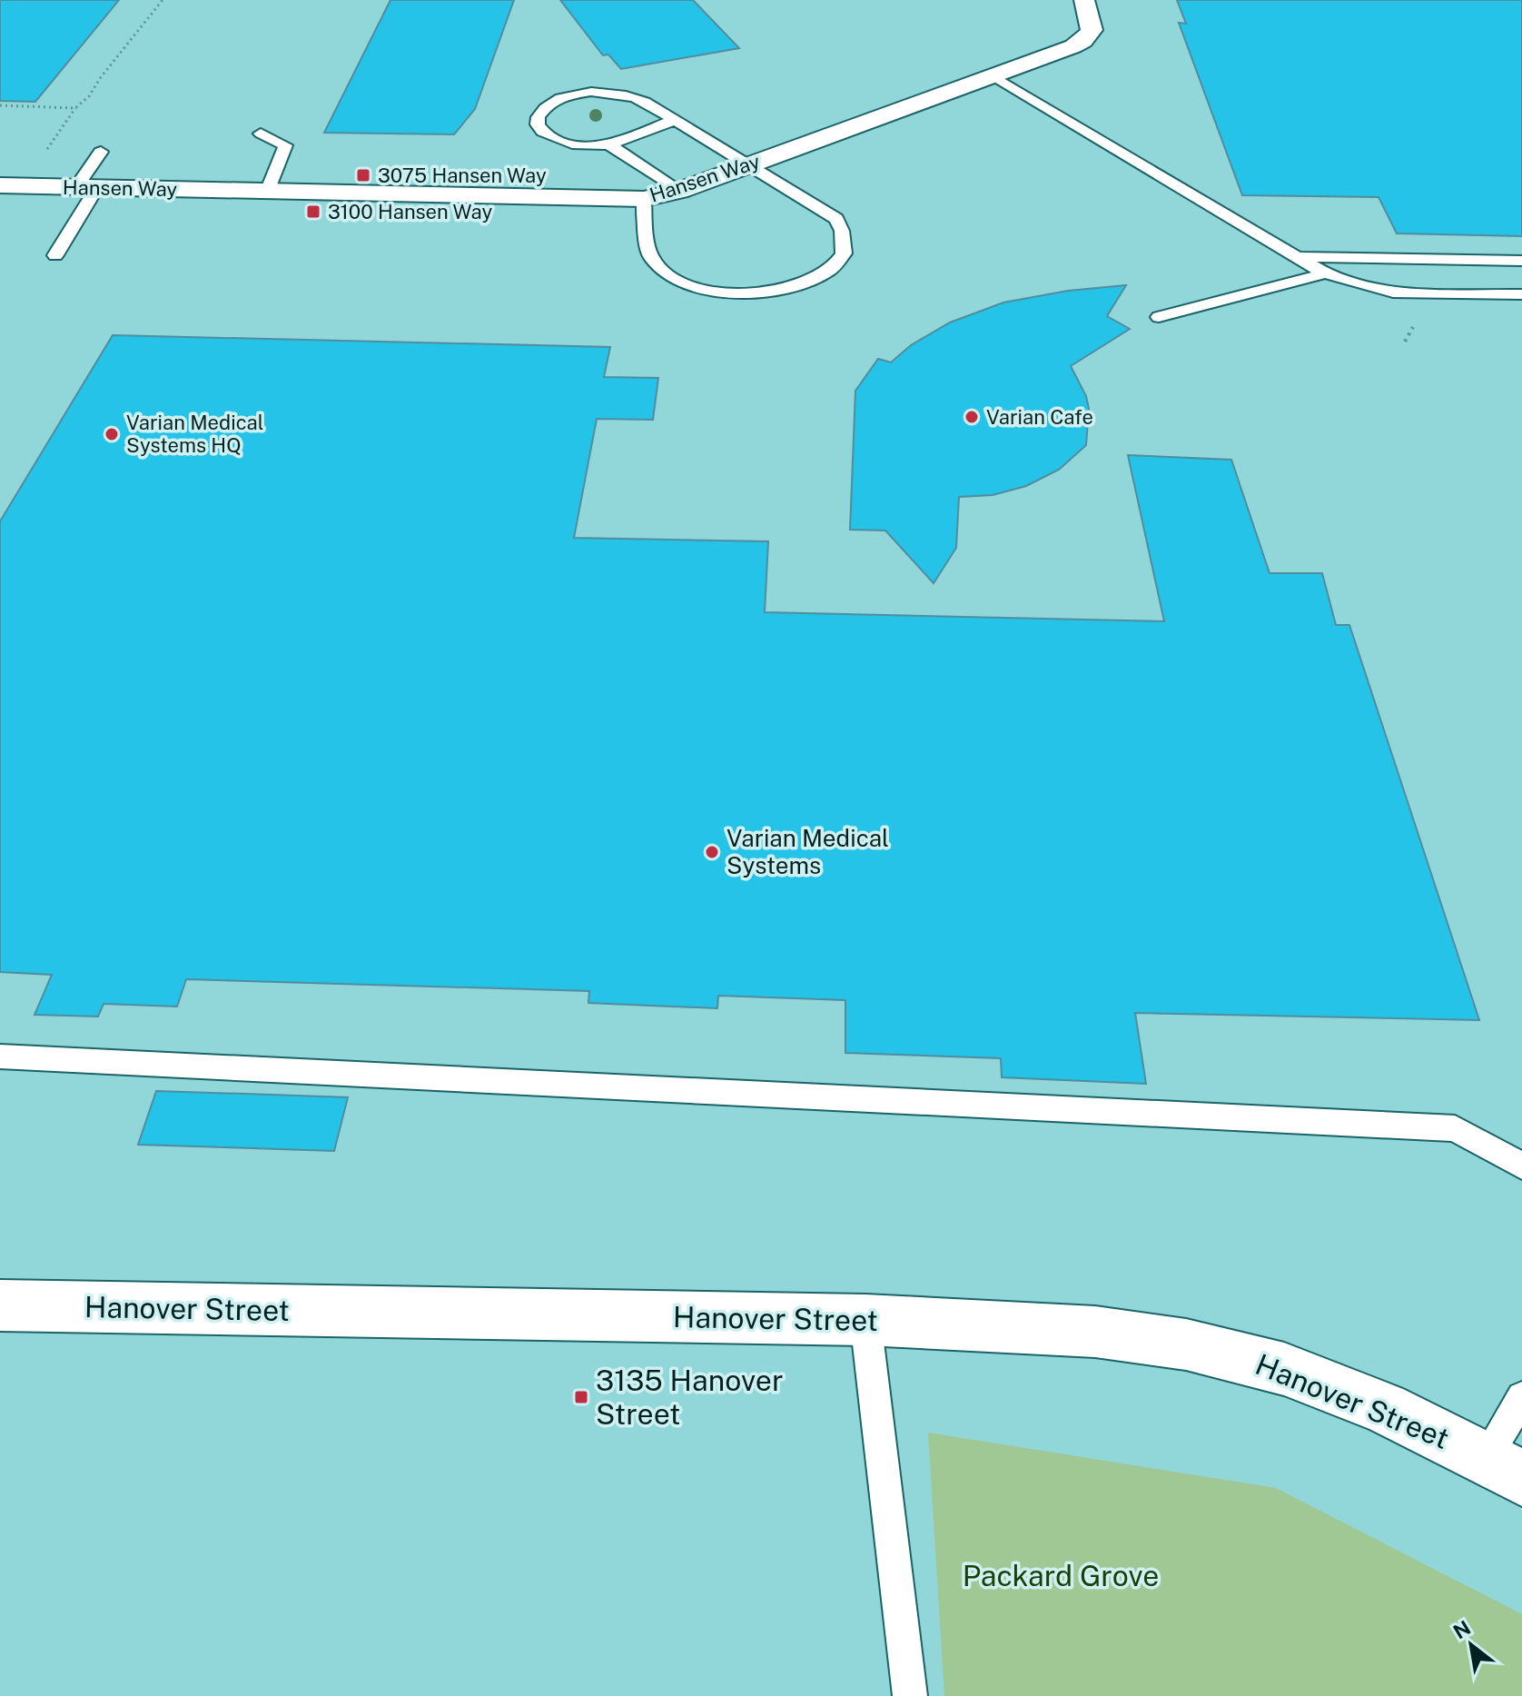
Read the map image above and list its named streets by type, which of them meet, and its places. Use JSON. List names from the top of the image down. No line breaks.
{"streets":{"street":["Hansen Way","Hanover Street"]},"parks":["Packard Grove"],"places":{"transit":["3075 Hansen Way","3100 Hansen Way","3135 Hanover Street"],"other":["Varian Cafe","Varian Medical Systems HQ","Varian Medical Systems"]},"north":"top left"}
